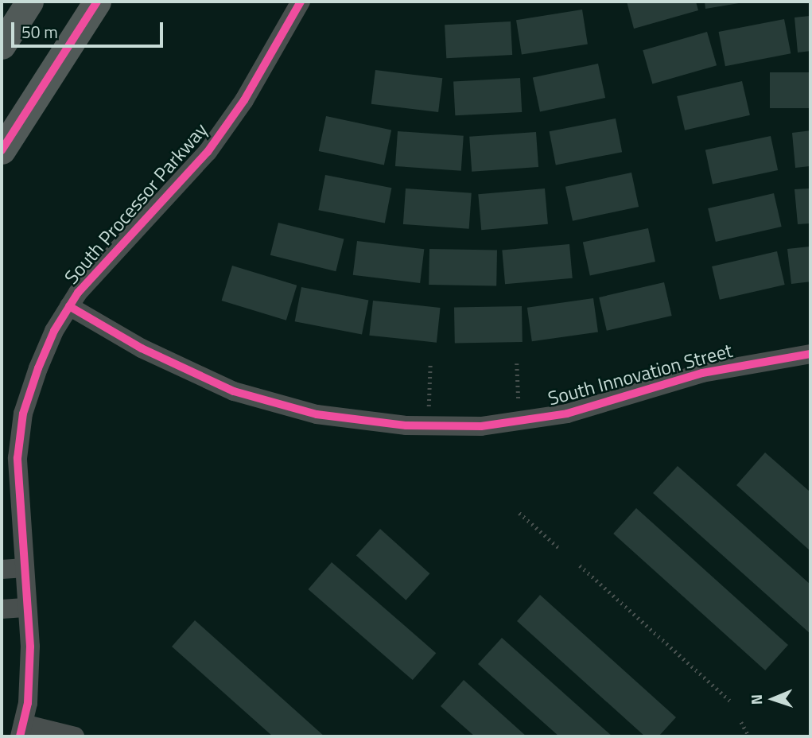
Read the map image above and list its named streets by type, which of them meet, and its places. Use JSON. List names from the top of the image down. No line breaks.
{"streets":{"street":["South Processor Parkway","South Innovation Street"]},"crossings":[["South Processor Parkway","South Innovation Street"]],"scale_bar":"50 m","north":"left"}
